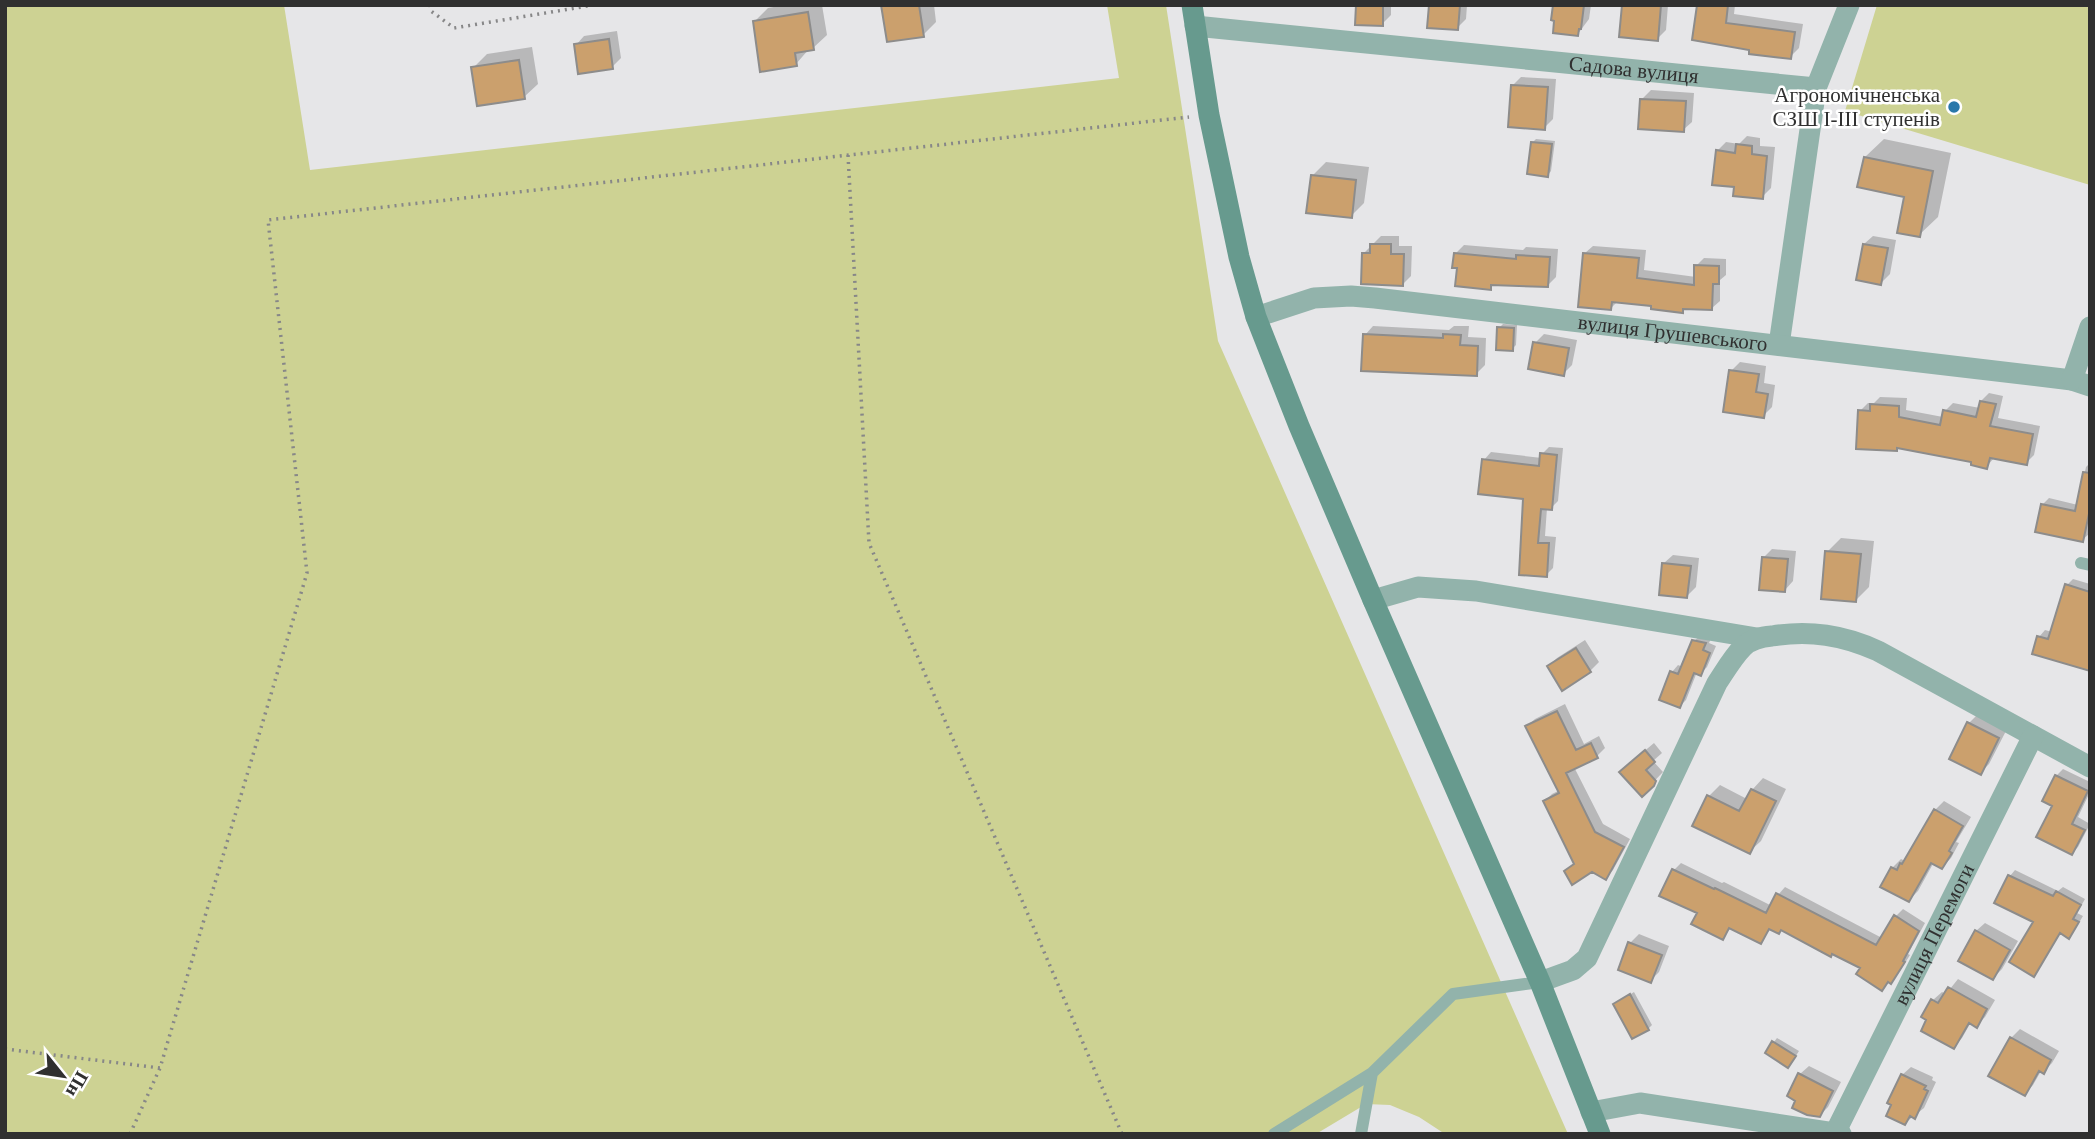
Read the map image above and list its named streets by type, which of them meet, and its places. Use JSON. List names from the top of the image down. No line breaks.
{"streets":{"street":["Садова вулиця","вулиця Грушевського","вулиця Перемоги"]},"places":["Агрономічненська СЗШ І-ІІІ ступенів"],"north":"bottom right"}
